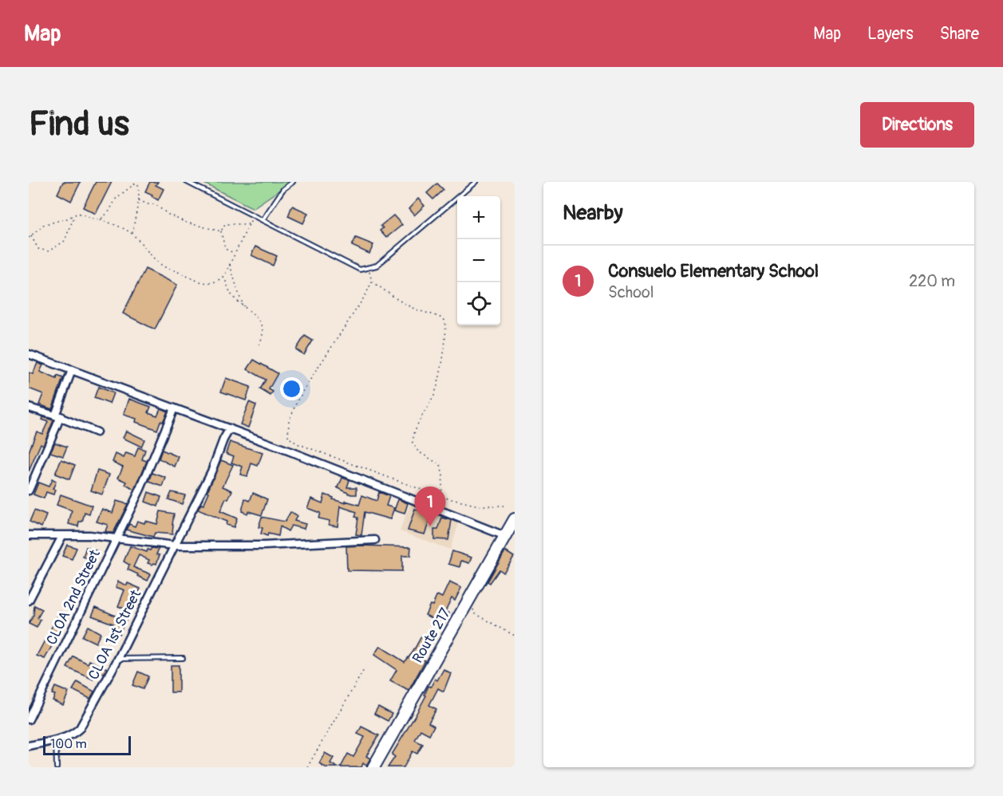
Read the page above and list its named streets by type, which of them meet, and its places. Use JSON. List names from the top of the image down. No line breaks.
{"streets":{"main road":["Route 217"],"street":["CLOA 2nd Street","CLOA 1st Street"]},"scale_bar":"100 m","page":{"header":"Map","nav":["Map","Layers","Share"],"buttons":"Directions","title":"Find us","heading":"Nearby","map_buttons":["+","−"],"list":[{"mark":"1","name":"Consuelo Elementary School","note":"School","value":"220 m"}],"pins":"1","scale":"100 m"}}
